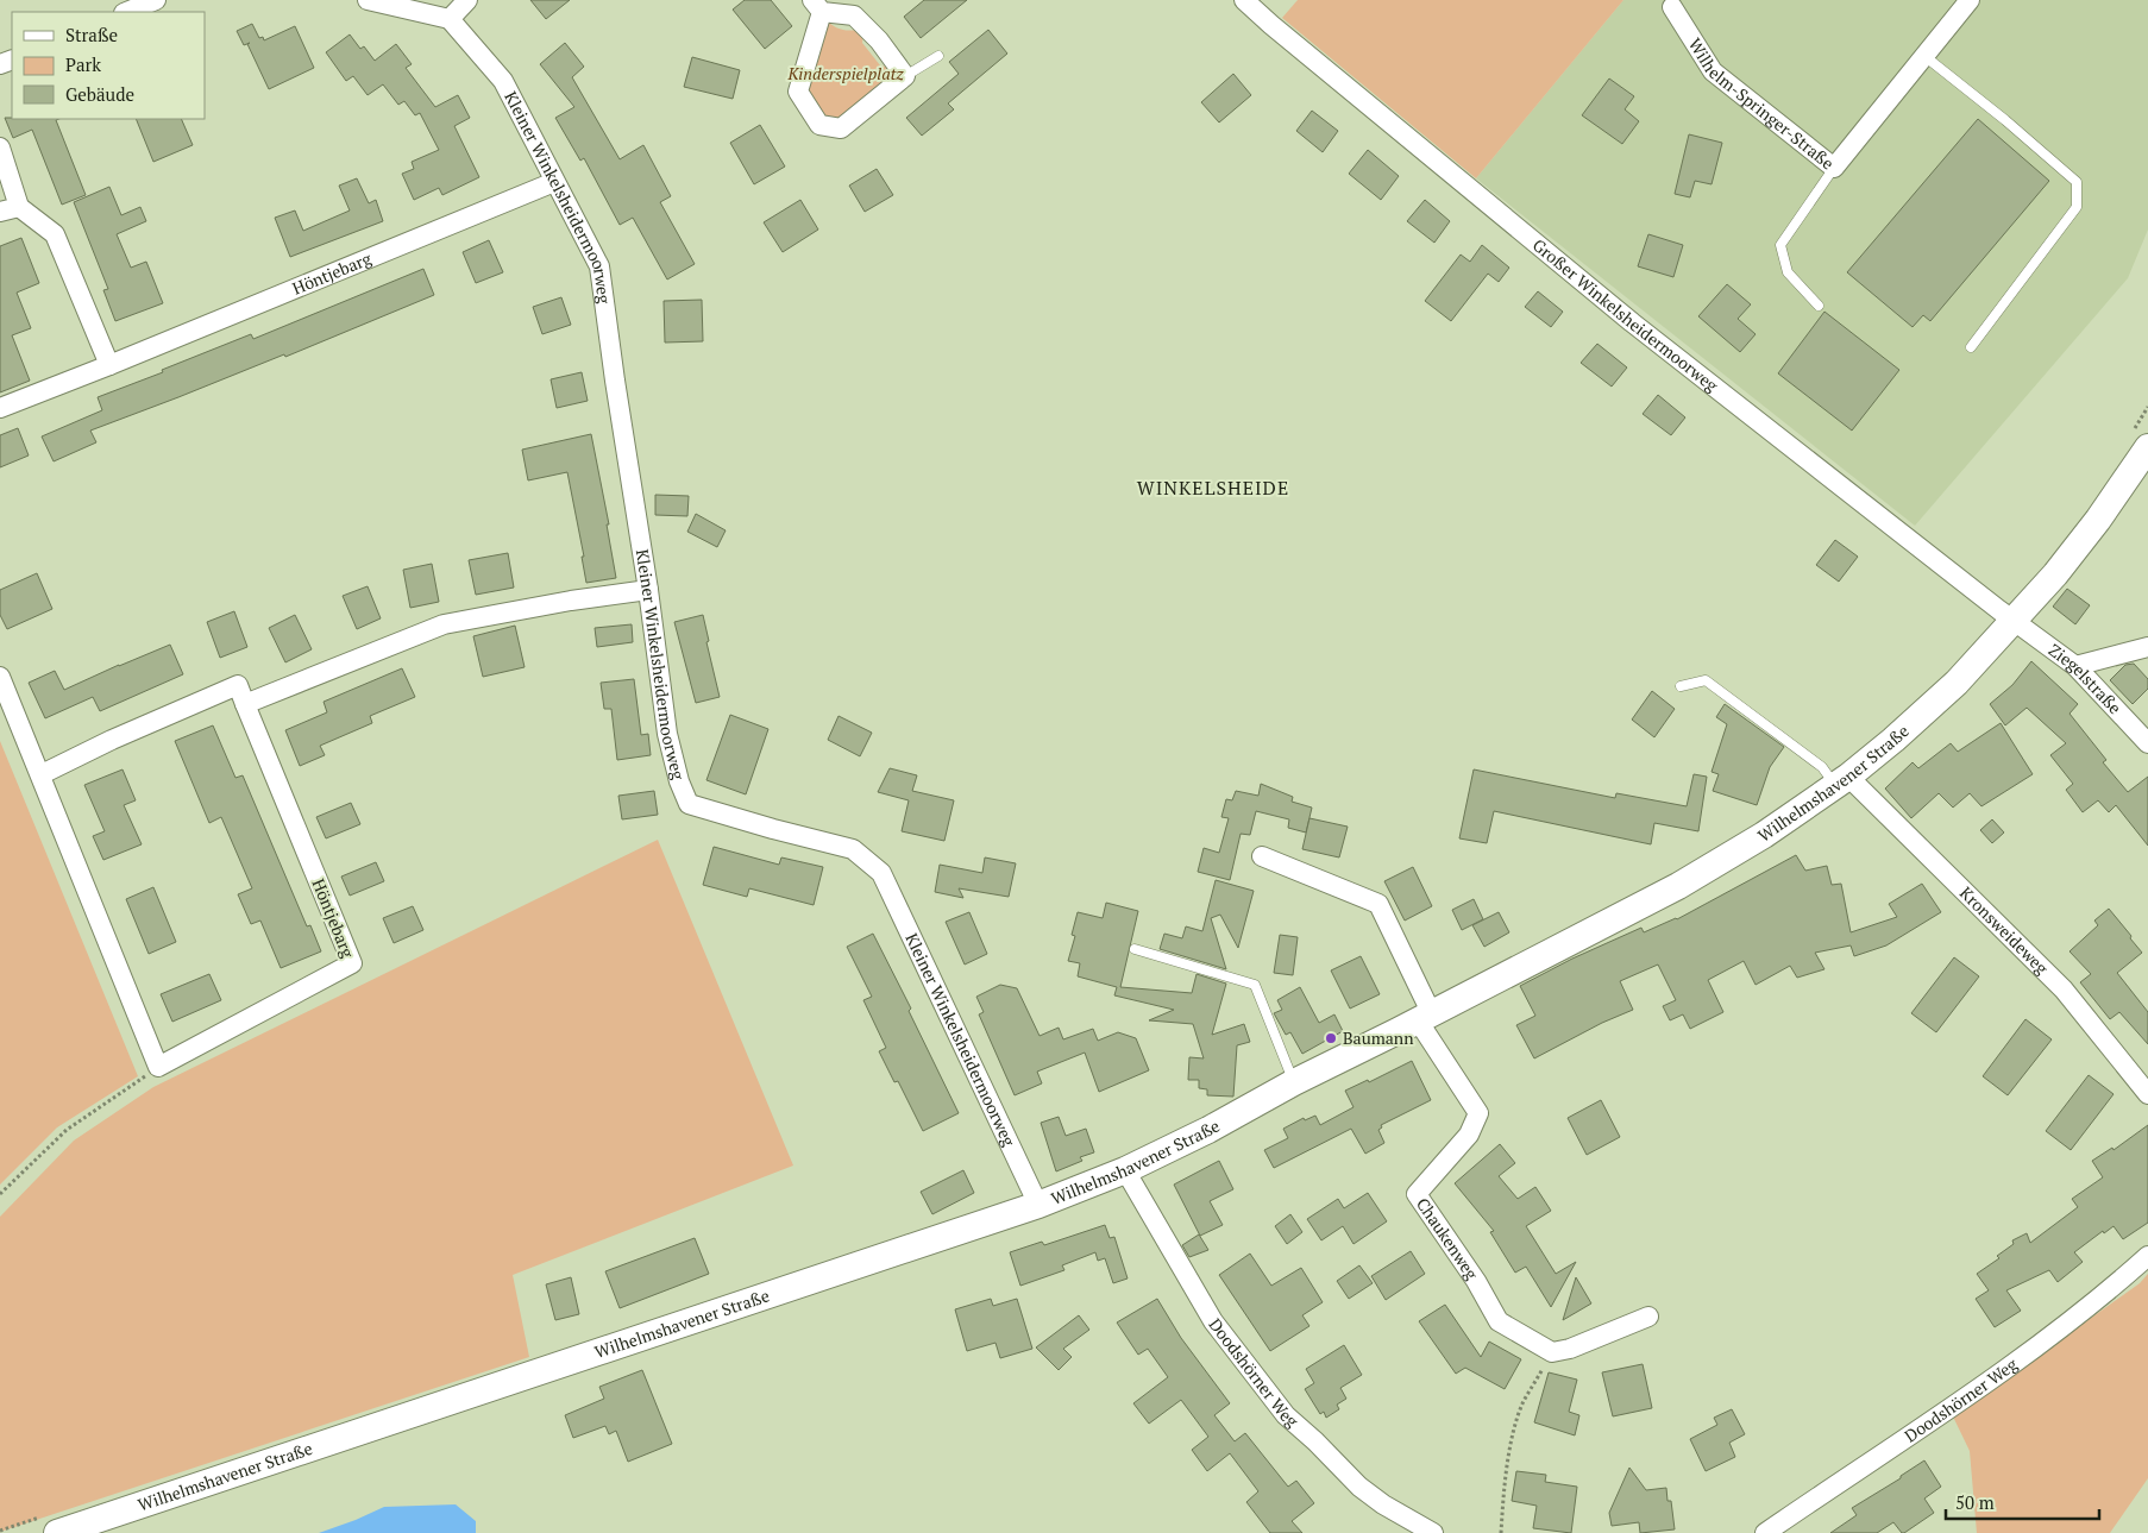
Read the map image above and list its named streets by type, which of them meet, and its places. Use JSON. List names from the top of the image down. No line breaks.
{"streets":{"street":["Wilhelm-Springer-Straße","Kleiner Winkelsheidermoorweg","Höntjebarg","Großer Winkelsheidermoorweg","Ziegelstraße","Wilhelmshavener Straße","Kronsweideweg","Chaukenweg","Doodshörner Weg"]},"crossings":[["Kleiner Winkelsheidermoorweg","Höntjebarg"],["Kleiner Winkelsheidermoorweg","Wilhelmshavener Straße"],["Großer Winkelsheidermoorweg","Ziegelstraße"],["Großer Winkelsheidermoorweg","Wilhelmshavener Straße"],["Ziegelstraße","Wilhelmshavener Straße"],["Wilhelmshavener Straße","Kronsweideweg"],["Wilhelmshavener Straße","Chaukenweg"],["Wilhelmshavener Straße","Doodshörner Weg"]],"districts":["WINKELSHEIDE"],"parks":["Kinderspielplatz"],"places":["Baumann"],"legend":["Straße","Park","Gebäude"],"scale_bar":"50 m"}
